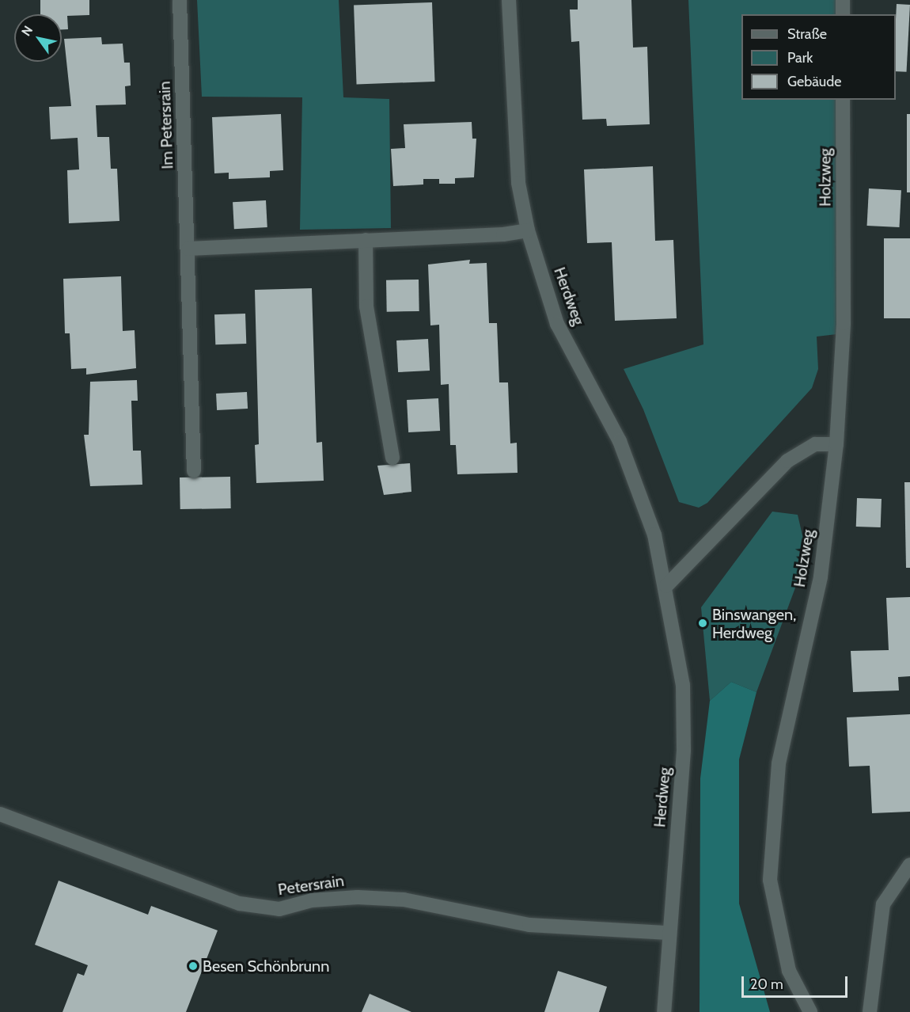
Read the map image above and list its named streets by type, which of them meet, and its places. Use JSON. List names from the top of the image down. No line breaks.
{"streets":{"street":["Im Petersrain","Holzweg","Herdweg","Petersrain"]},"crossings":[["Herdweg","Petersrain"]],"places":["Binswangen, Herdweg","Besen Schönbrunn"],"legend":["Straße","Park","Gebäude"],"scale_bar":"20 m","north":"top left"}
